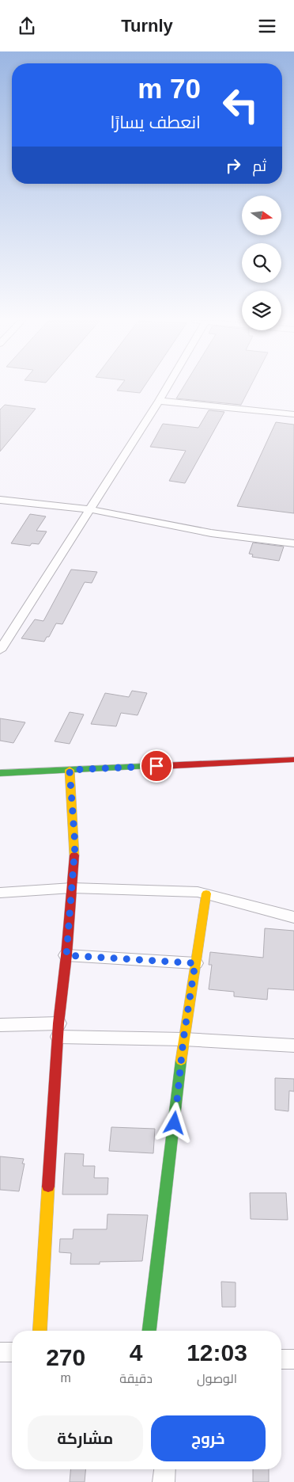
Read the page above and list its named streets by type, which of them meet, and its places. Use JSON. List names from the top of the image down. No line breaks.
{"north":"right","page":{"header":"Turnly","turn":["70 m","انعطف يسارًا"],"then":"ثم","eta":["12:03","الوصول","4","دقيقة","270","m"],"buttons":["خروج","مشاركة"]}}
